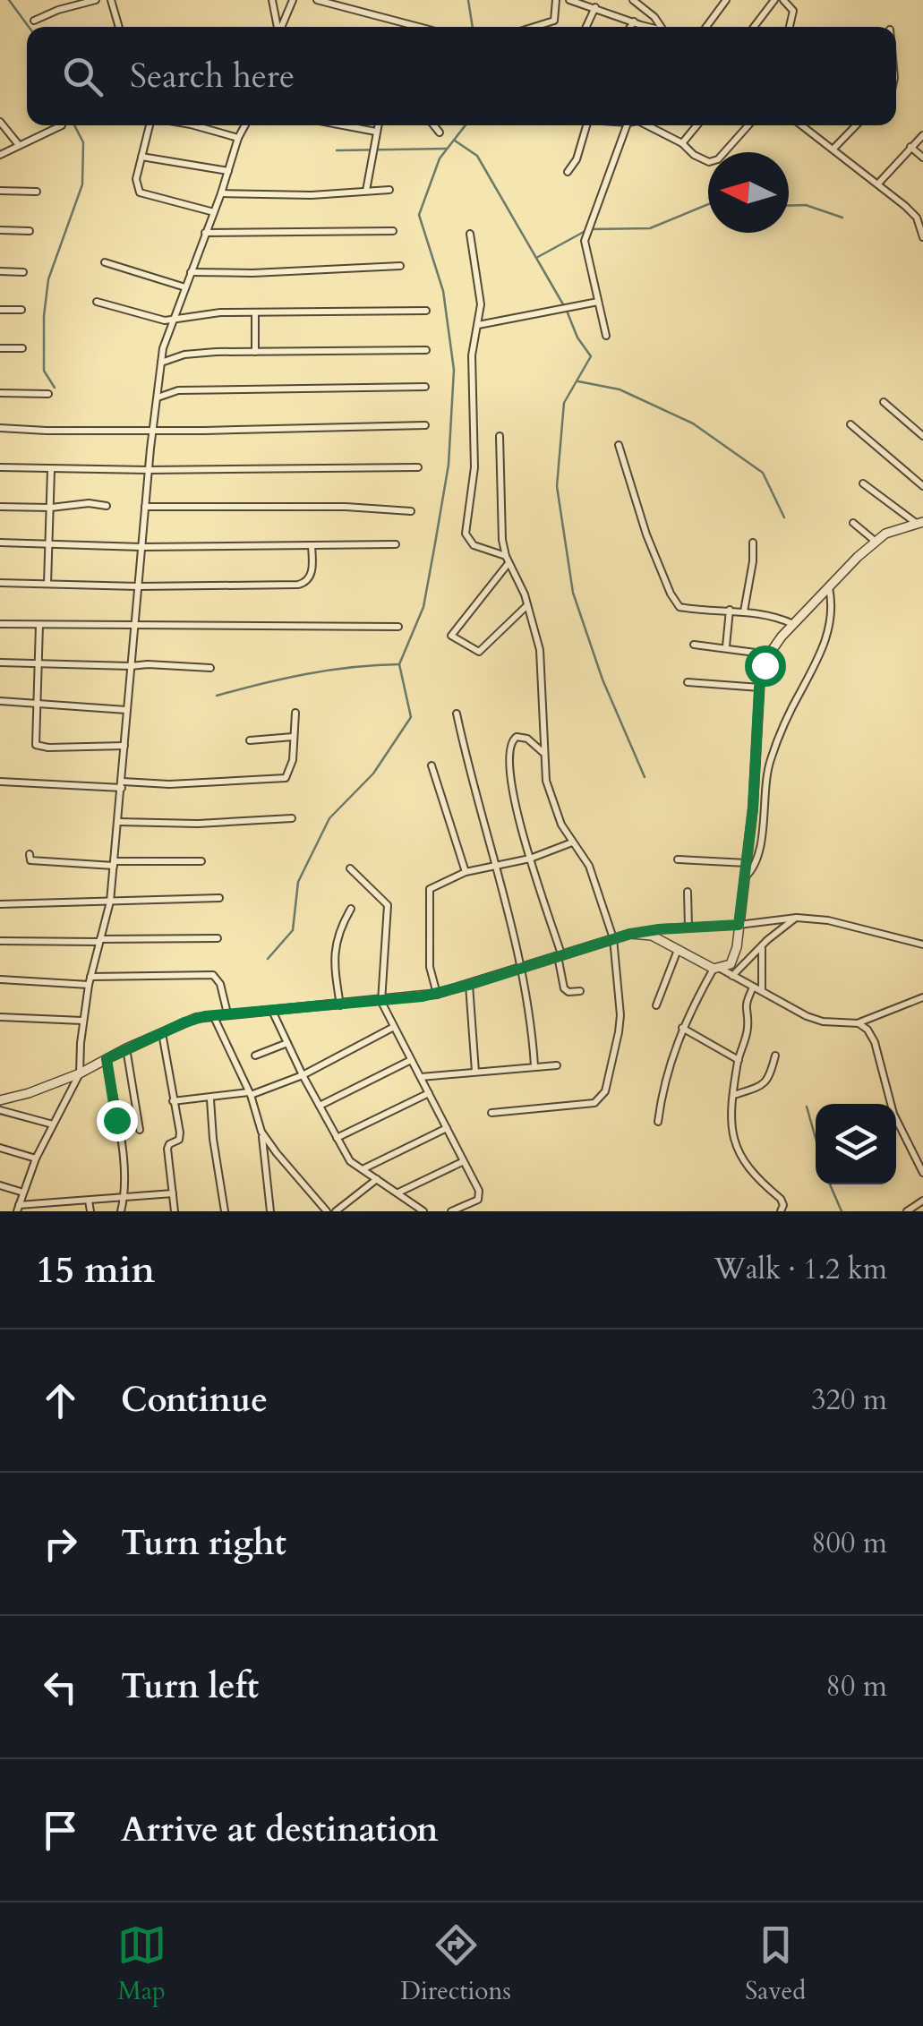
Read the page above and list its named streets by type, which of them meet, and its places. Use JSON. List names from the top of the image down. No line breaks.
{"north":"left","page":{"search":"Search here","heading":["15 min","Walk · 1.2 km"],"list":[["Continue","320 m"],["Turn right","800 m"],["Turn left","80 m"],"Arrive at destination"],"nav":["Map","Directions","Saved"]}}
